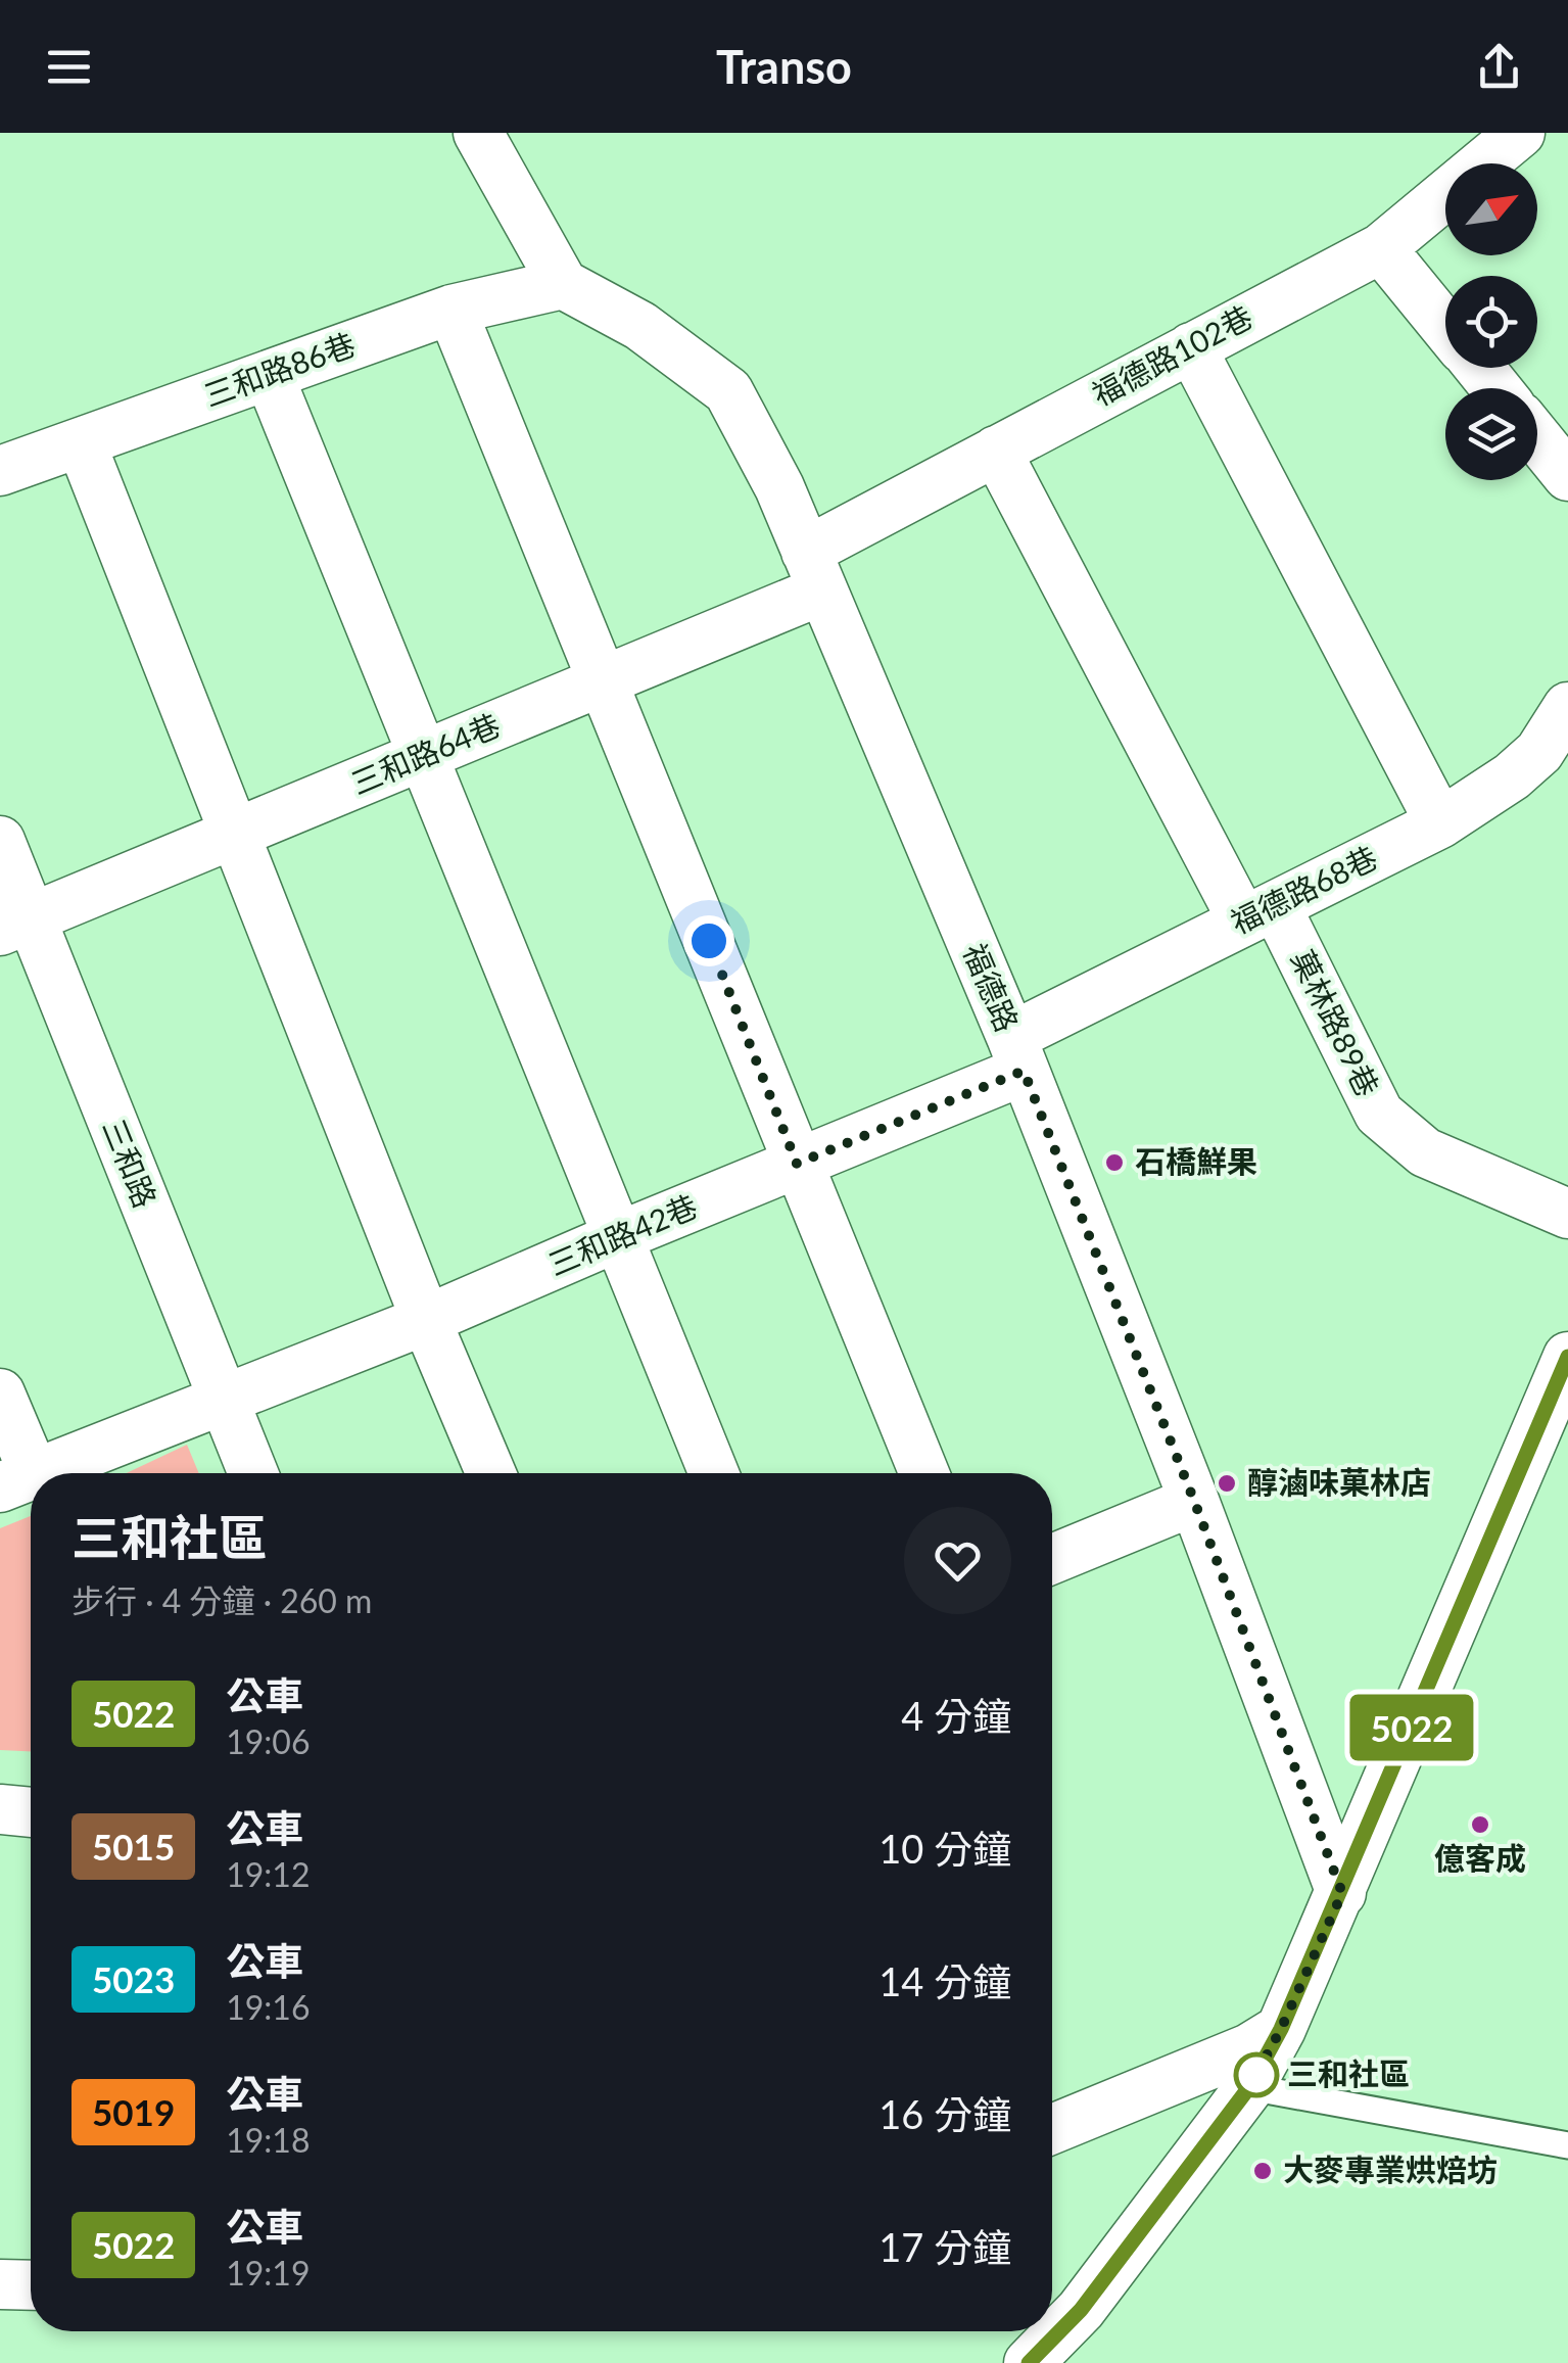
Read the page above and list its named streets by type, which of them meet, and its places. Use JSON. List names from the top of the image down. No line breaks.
{"streets":{"street":["福德路102巷","三和路86巷","三和路64巷","福德路68巷","福德路","菓林路89巷","三和路","三和路42巷"]},"crossings":[["福德路102巷","三和路64巷"],["福德路102巷","福德路"],["福德路102巷","菓林路89巷"],["三和路86巷","福德路"],["三和路64巷","福德路"],["三和路64巷","三和路"],["福德路68巷","福德路"],["福德路68巷","菓林路89巷"],["福德路68巷","三和路42巷"],["福德路","三和路42巷"],["三和路","三和路42巷"]],"places":["石橋鮮果","醇滷味菓林店","億客成","三和社區","大麥專業烘焙坊"],"lines":["bus line 5022"],"north":"top right","page":{"header":"Transo","on_map":"5022","heading":["三和社區","步行 · 4 分鐘 · 260 m"],"list":[{"mark":"5022","name":"公車","note":"19:06","value":"4 分鐘"},{"mark":"5015","name":"公車","note":"19:12","value":"10 分鐘"},{"mark":"5023","name":"公車","note":"19:16","value":"14 分鐘"},{"mark":"5019","name":"公車","note":"19:18","value":"16 分鐘"},{"mark":"5022","name":"公車","note":"19:19","value":"17 分鐘"}]}}
